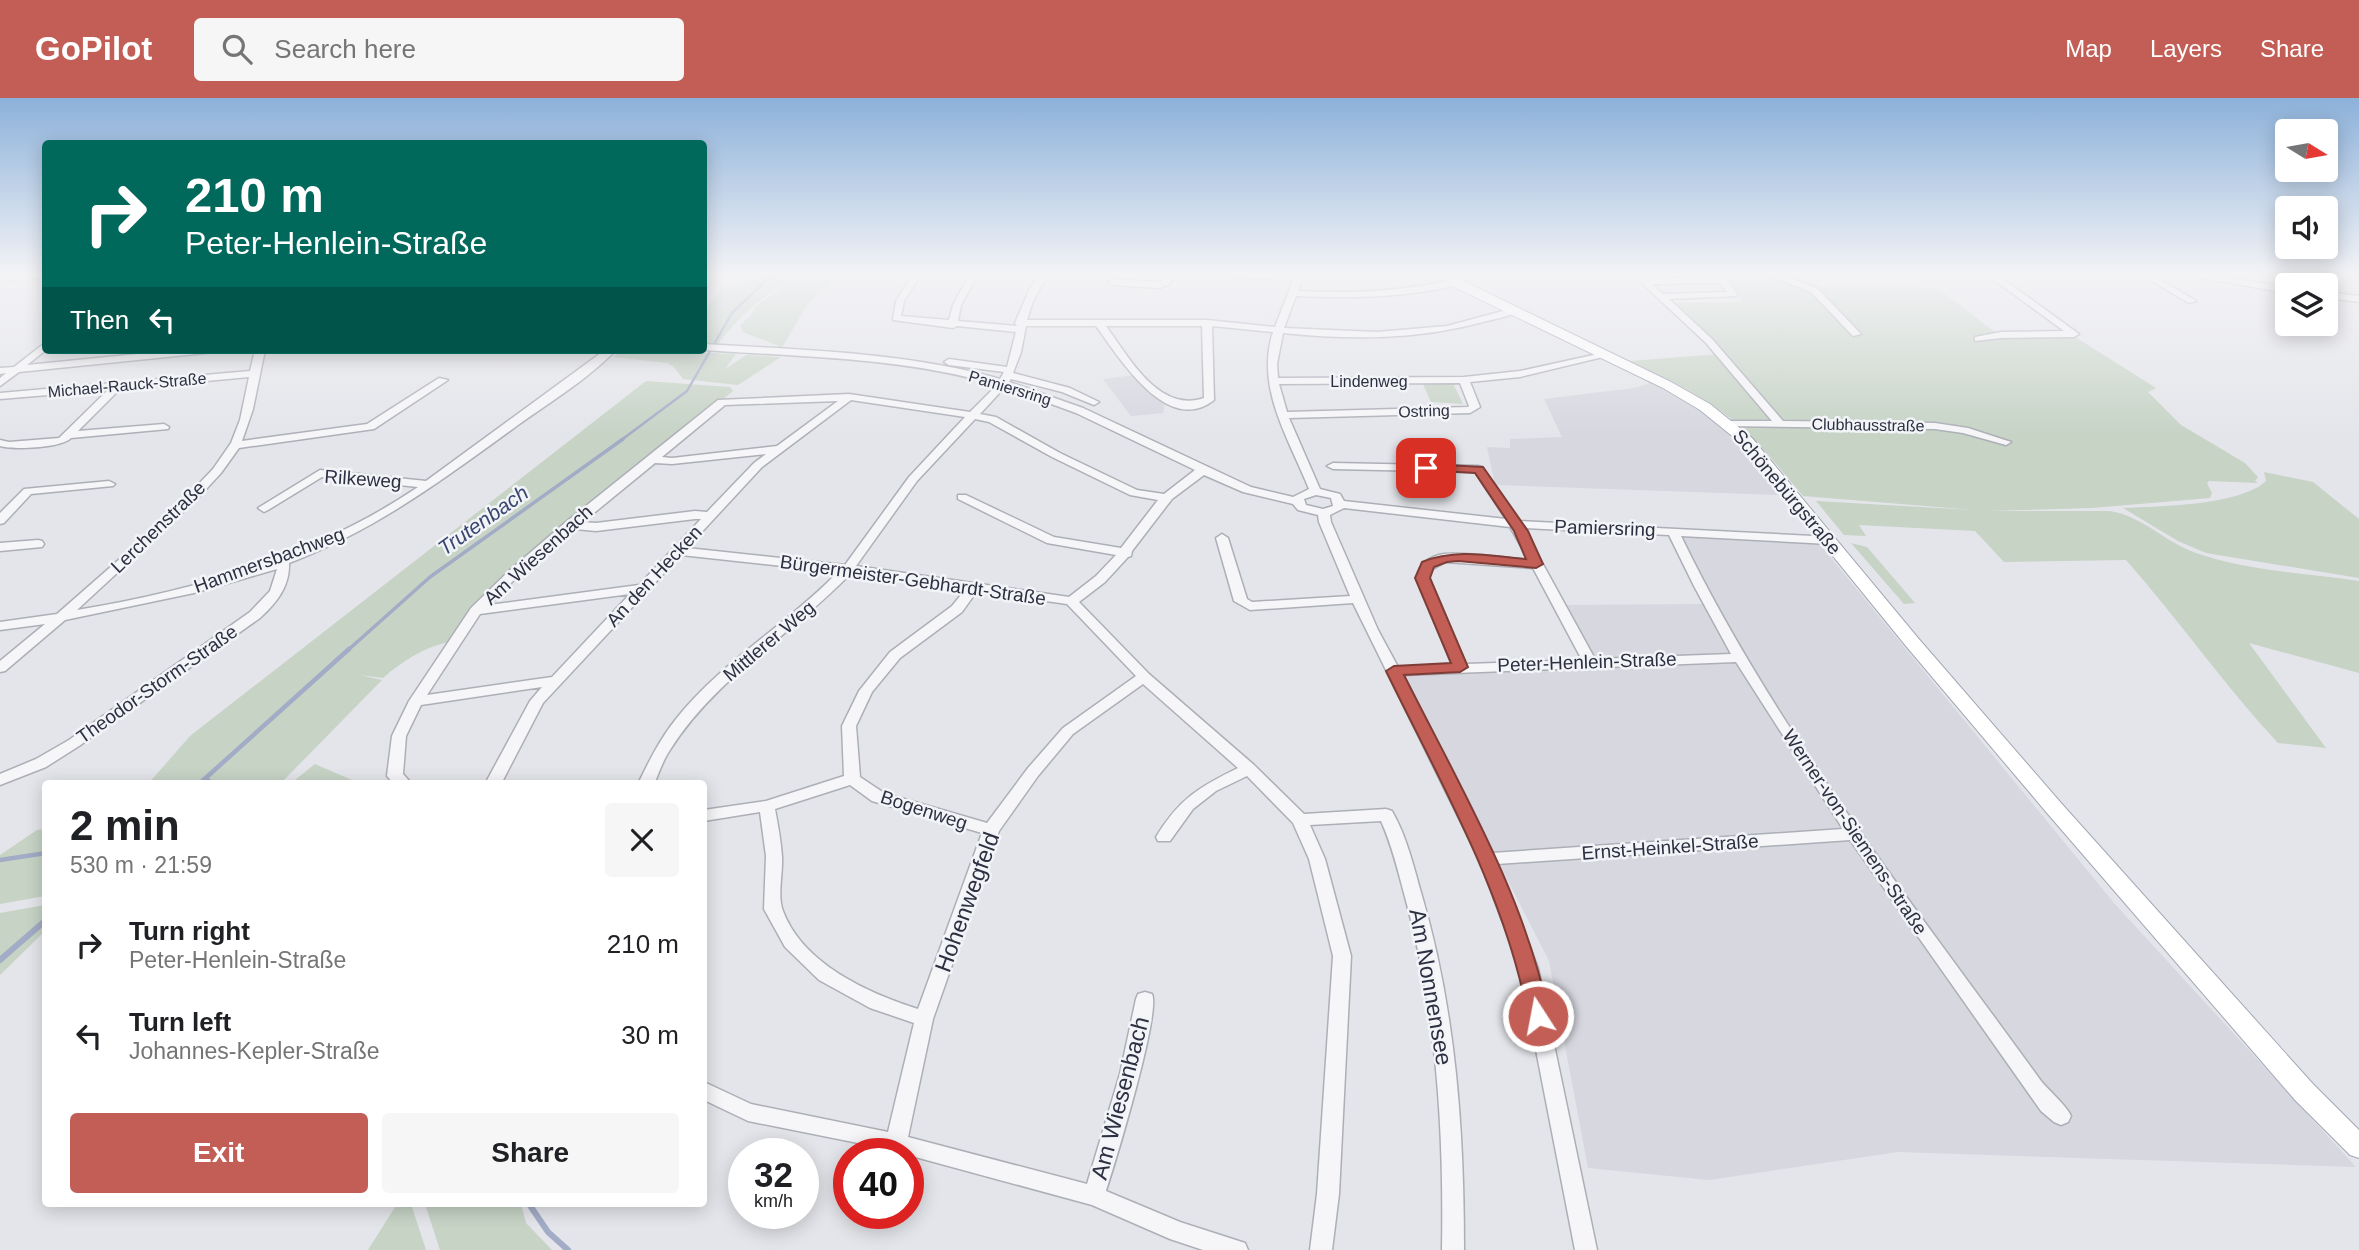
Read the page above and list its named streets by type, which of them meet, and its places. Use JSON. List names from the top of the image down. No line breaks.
{"streets":{"main road":["Schönebürgstraße"],"street":["Lindenweg","Michael-Rauck-Straße","Pamiersring","Ostring","Clubhausstraße","Rilkeweg","Lerchenstraße","Am Wiesenbach","Hammersbachweg","An den Hecken","Bürgermeister-Gebhardt-Straße","Mittlerer Weg","Peter-Henlein-Straße","Theodor-Storm-Straße","Bogenweg","Werner-von-Siemens-Straße","Ernst-Heinkel-Straße","Hohenwegfeld","Am Nonnensee"]},"crossings":[["Lindenweg","Ostring"],["Michael-Rauck-Straße","Lerchenstraße"],["Pamiersring","Schönebürgstraße"],["Pamiersring","Mittlerer Weg"],["Pamiersring","Werner-von-Siemens-Straße"],["Ostring","Schönebürgstraße"],["Clubhausstraße","Schönebürgstraße"],["Rilkeweg","Hammersbachweg"],["Lerchenstraße","Hammersbachweg"],["Am Wiesenbach","An den Hecken"],["Hammersbachweg","Theodor-Storm-Straße"],["An den Hecken","Bürgermeister-Gebhardt-Straße"],["Bürgermeister-Gebhardt-Straße","Mittlerer Weg"],["Bürgermeister-Gebhardt-Straße","Hohenwegfeld"],["Bürgermeister-Gebhardt-Straße","Am Nonnensee"],["Peter-Henlein-Straße","Werner-von-Siemens-Straße"],["Bogenweg","Hohenwegfeld"],["Werner-von-Siemens-Straße","Ernst-Heinkel-Straße"]],"water":["Trutenbach"],"north":"right","page":{"header":"GoPilot","search":"Search here","nav":["Map","Layers","Share"],"turn":["210 m","Peter-Henlein-Straße"],"then":"Then","heading":["2 min","530 m · 21:59"],"list":[{"name":"Turn right","note":"Peter-Henlein-Straße","value":"210 m"},{"name":"Turn left","note":"Johannes-Kepler-Straße","value":"30 m"}],"buttons":["Exit","Share"],"speed":"32 km/h","limit":"40"}}
